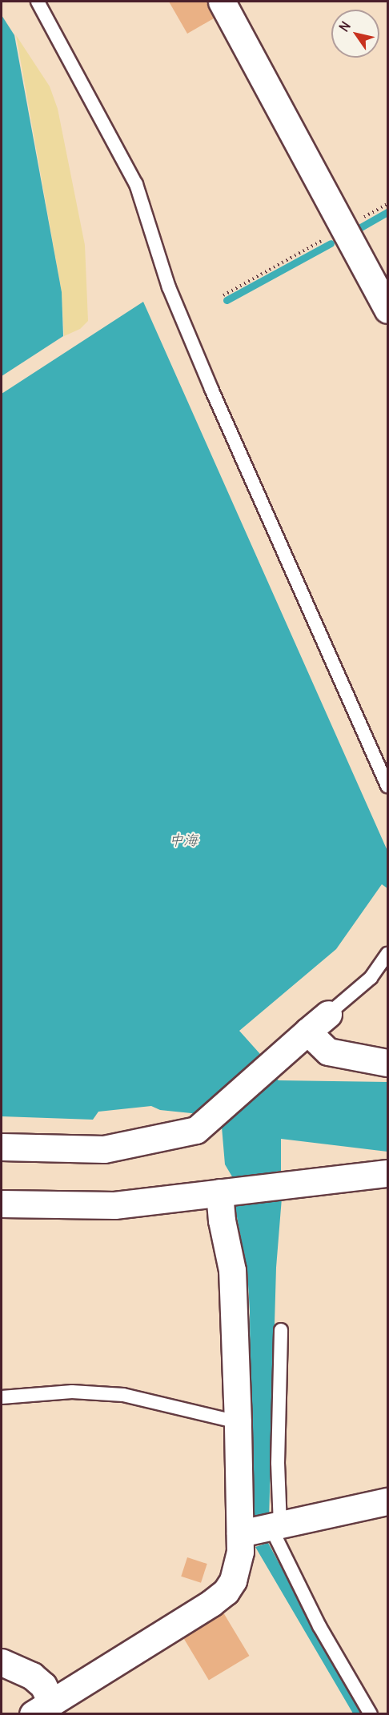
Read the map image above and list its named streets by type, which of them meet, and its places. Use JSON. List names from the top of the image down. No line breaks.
{"water":["中海"],"north":"top left"}
